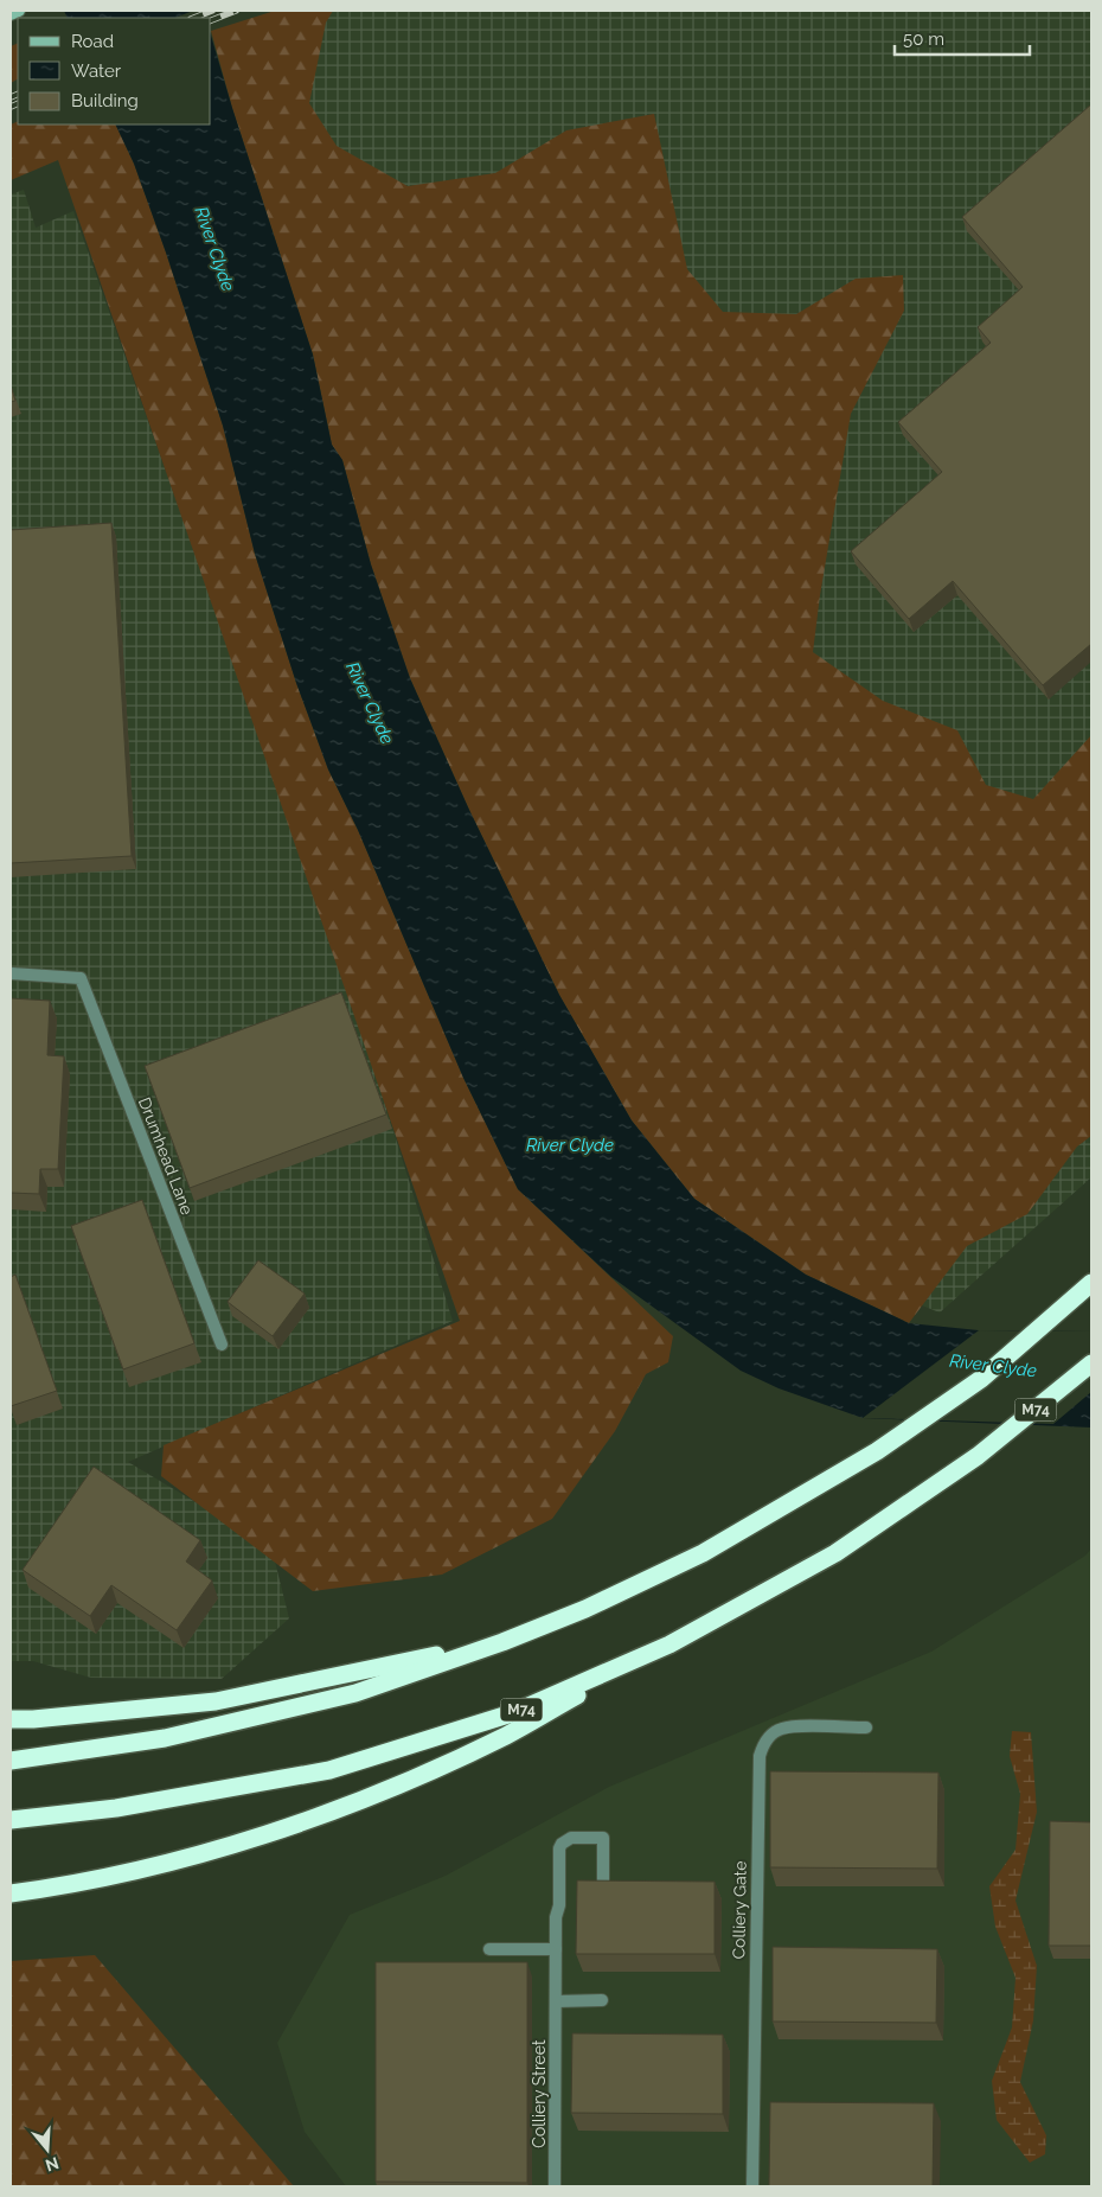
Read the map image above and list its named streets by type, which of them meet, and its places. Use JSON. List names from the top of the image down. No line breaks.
{"streets":{"highway":["M74"],"street":["Drumhead Lane","Colliery Gate","Colliery Street"]},"water":["River Clyde"],"legend":["Road","Water","Building"],"scale_bar":"50 m","north":"bottom"}
